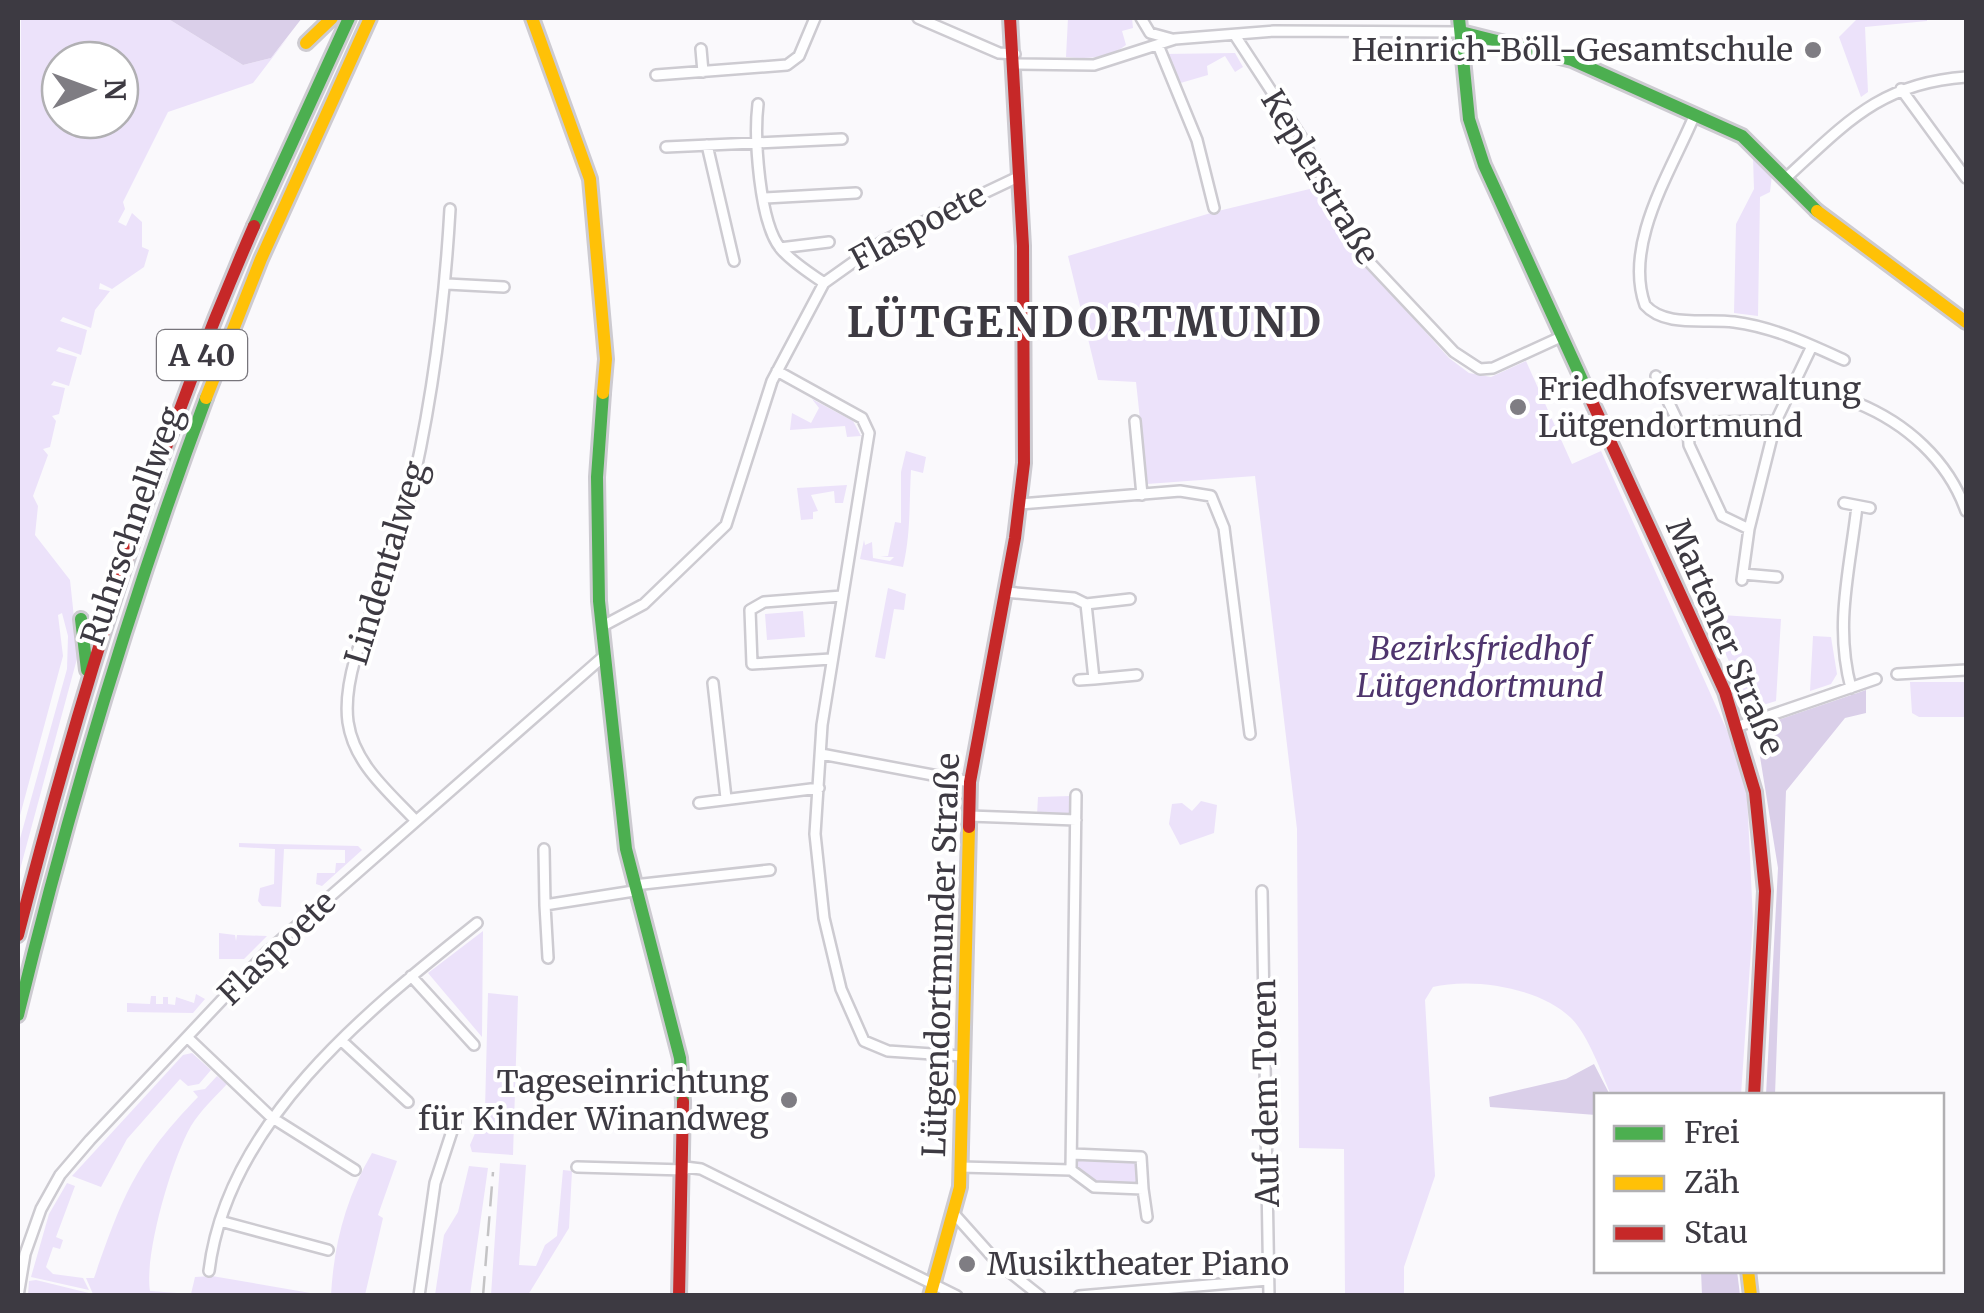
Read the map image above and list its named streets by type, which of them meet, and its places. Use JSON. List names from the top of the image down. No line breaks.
{"streets":{"main road":["A 40","Ruhrschnellweg","Martener Straße","Lütgendortmunder Straße"],"street":["Keplerstraße","Flaspoete","Lindentalweg","Auf dem Toren"]},"crossings":[["Keplerstraße","Martener Straße"],["Flaspoete","Lindentalweg"],["Flaspoete","Lütgendortmunder Straße"]],"districts":["LÜTGENDORTMUND"],"parks":["Bezirksfriedhof Lütgendortmund"],"places":["Heinrich-Böll-Gesamtschule","Friedhofsverwaltung Lütgendortmund","Tageseinrichtung für Kinder Winandweg","Musiktheater Piano"],"legend":["Frei","Zäh","Stau"],"north":"right"}
